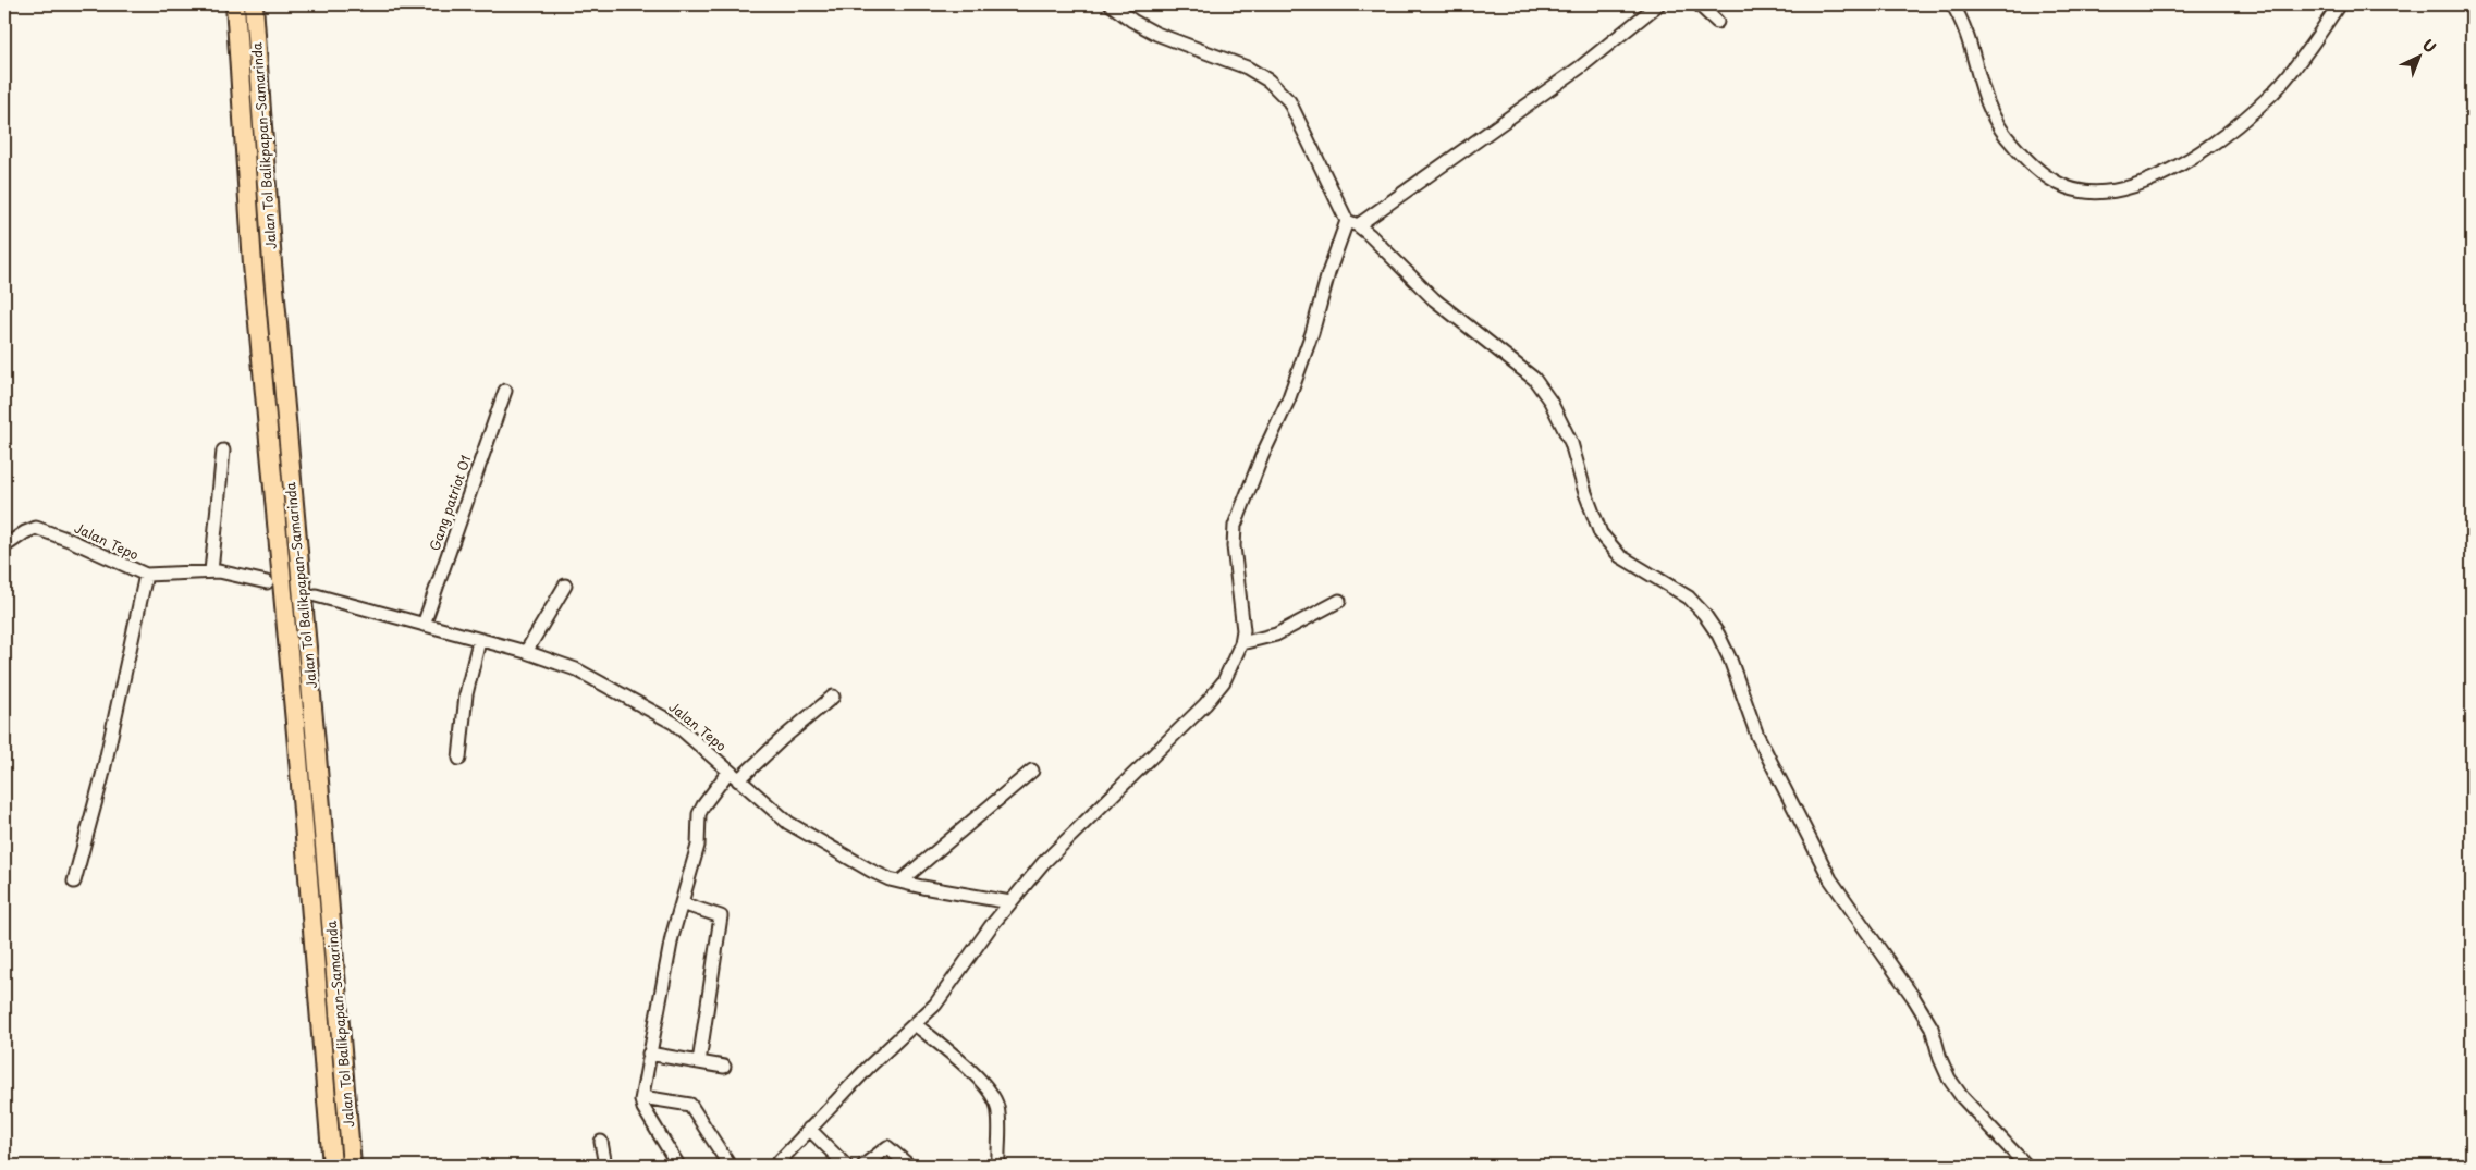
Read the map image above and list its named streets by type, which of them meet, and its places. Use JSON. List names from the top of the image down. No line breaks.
{"streets":{"highway":["Jalan Tol Balikpapan–Samarinda"],"street":["Gang patriot 01","Jalan Tepo"]},"crossings":[["Gang patriot 01","Jalan Tepo"]],"north":"top right"}
